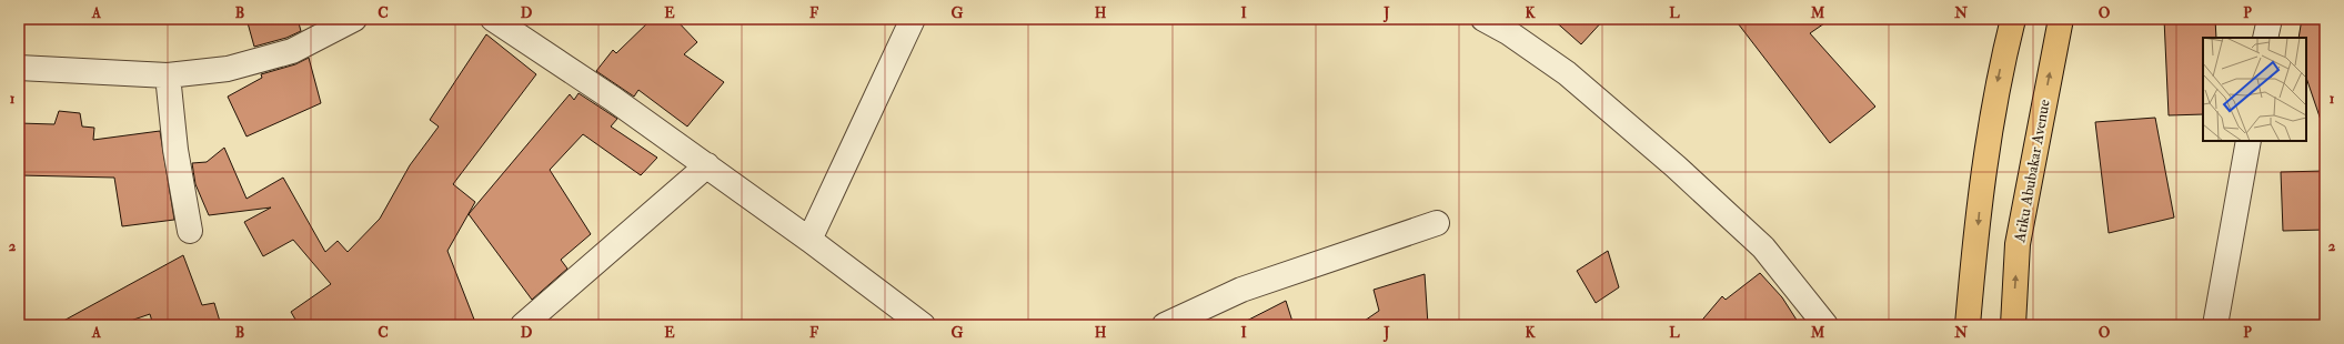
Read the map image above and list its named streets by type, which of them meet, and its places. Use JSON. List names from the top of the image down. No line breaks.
{"streets":{"main road":["Atiku Abubakar Avenue"]},"grid":{"columns":["A","B","C","D","E","F","G","H","I","J","K","L","M","N","O","P"],"rows":["1","2"]}}
